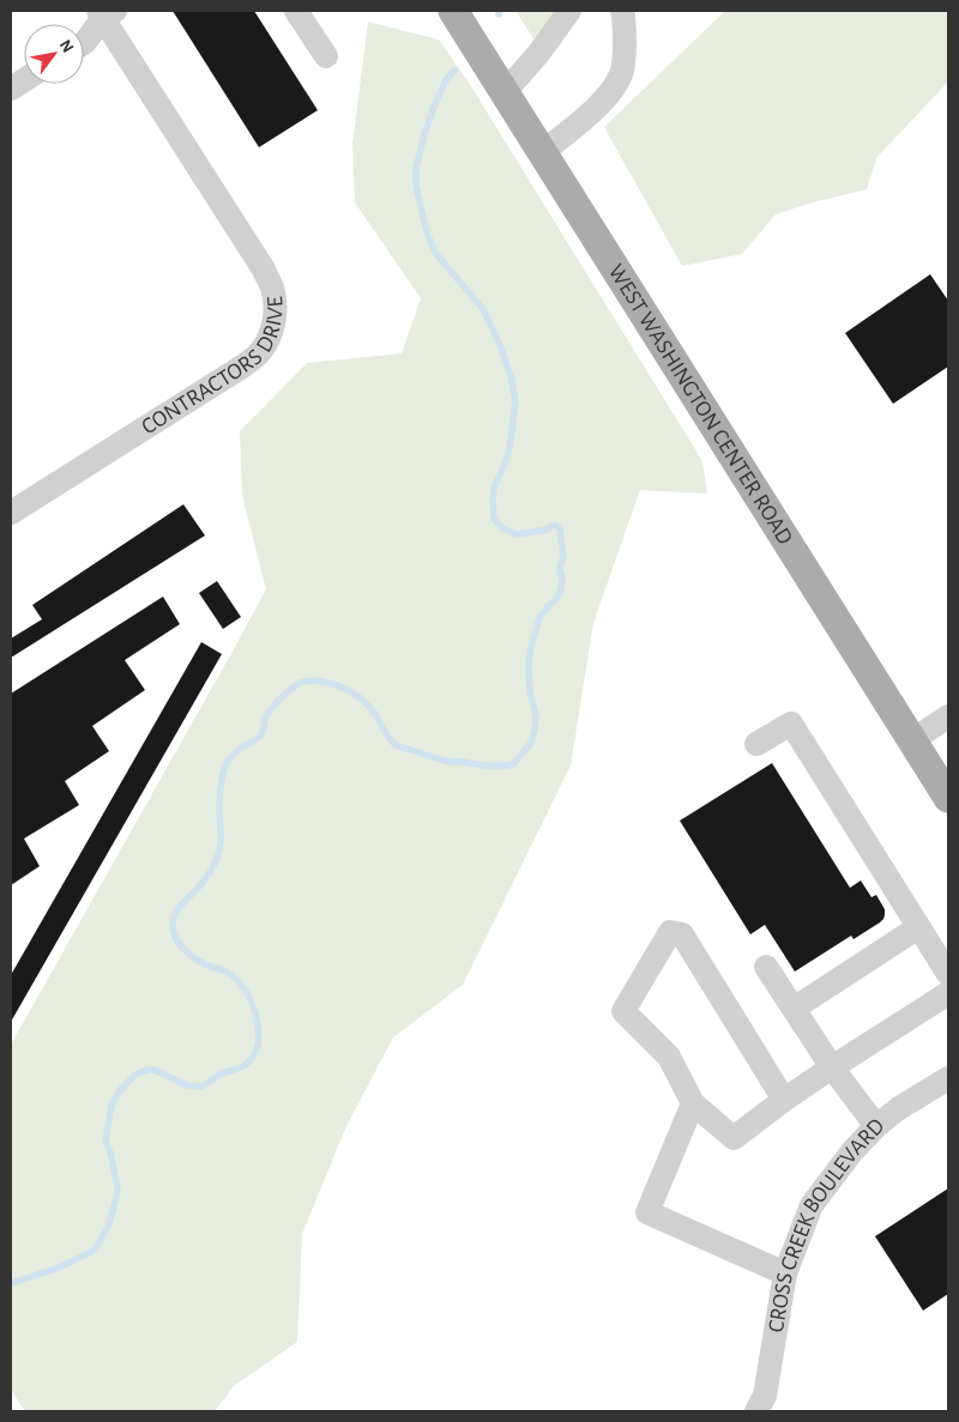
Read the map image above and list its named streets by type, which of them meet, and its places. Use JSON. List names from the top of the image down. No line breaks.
{"streets":{"main road":["WEST WASHINGTON CENTER ROAD"],"street":["CONTRACTORS DRIVE","CROSS CREEK BOULEVARD"]},"north":"top right"}
